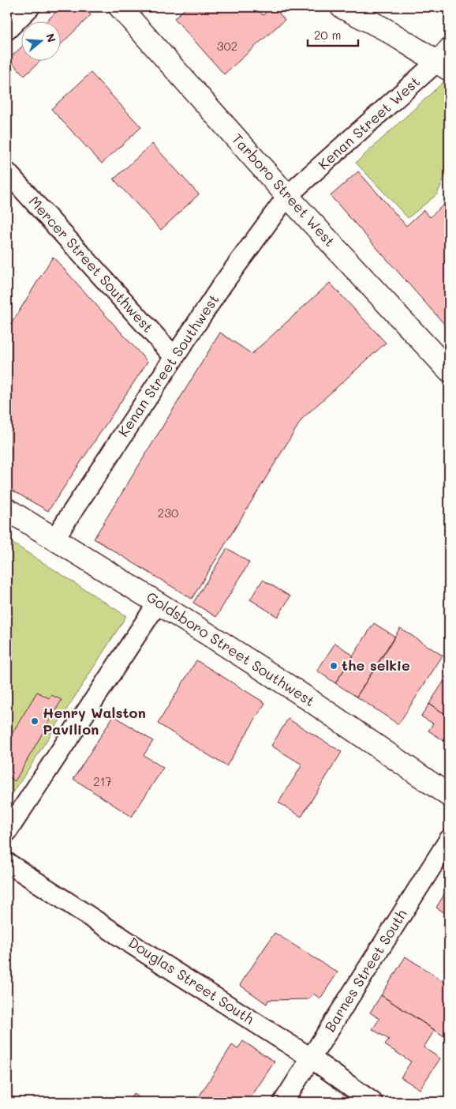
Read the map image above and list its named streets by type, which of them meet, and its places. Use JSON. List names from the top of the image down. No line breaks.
{"streets":{"street":["Kenan Street West","Tarboro Street West","Mercer Street Southwest","Kenan Street Southwest","Goldsboro Street Southwest","Barnes Street South","Douglas Street South"]},"crossings":[["Kenan Street West","Tarboro Street West"],["Kenan Street West","Kenan Street Southwest"],["Tarboro Street West","Kenan Street Southwest"],["Mercer Street Southwest","Kenan Street Southwest"],["Kenan Street Southwest","Goldsboro Street Southwest"],["Barnes Street South","Douglas Street South"]],"places":["the selkie","Henry Walston Pavilion"],"house_numbers":["302","230","217"],"scale_bar":"20 m","north":"right"}
